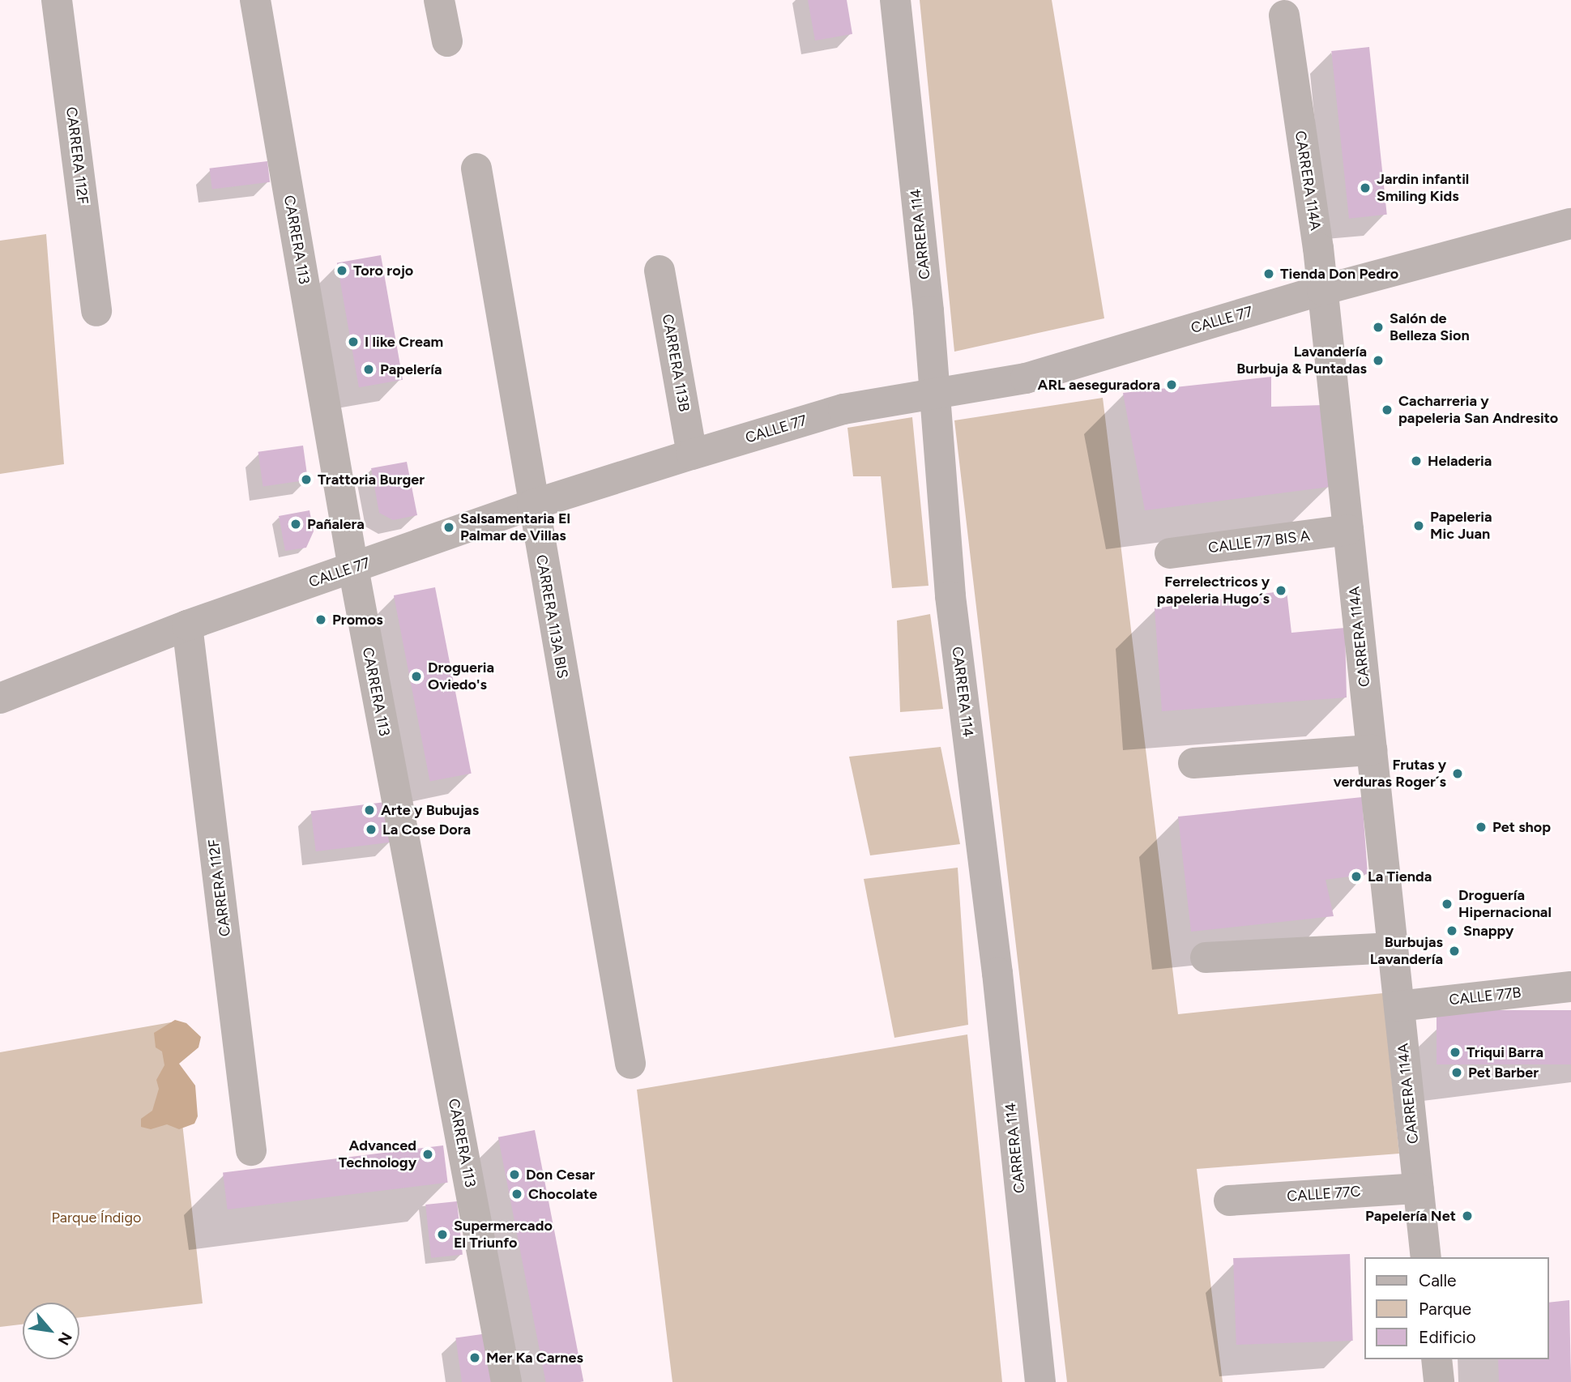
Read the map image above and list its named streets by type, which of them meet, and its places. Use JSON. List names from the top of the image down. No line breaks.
{"streets":{"street":["CARRERA 112F","CARRERA 114A","CARRERA 114","CARRERA 113","CALLE 77","CARRERA 113B","CALLE 77 BIS A","CARRERA 113A BIS","CALLE 77B","CALLE 77C"]},"crossings":[["CARRERA 112F","CALLE 77"],["CARRERA 114A","CALLE 77"],["CARRERA 114A","CALLE 77 BIS A"],["CARRERA 114A","CALLE 77B"],["CARRERA 114A","CALLE 77C"],["CARRERA 114","CALLE 77"],["CARRERA 113","CALLE 77"],["CALLE 77","CARRERA 113B"],["CALLE 77","CARRERA 113A BIS"]],"parks":["Parque Índigo"],"places":["Jardin infantil Smiling Kids","Toro rojo","Tienda Don Pedro","Salón de Belleza Sion","I like Cream","Lavandería Burbuja & Puntadas","Papelería","ARL aeseguradora","Cacharreria y papeleria San Andresito","Heladeria","Trattoria Burger","Pañalera","Papeleria Mic Juan","Salsamentaria El Palmar de Villas","Ferrelectricos y papeleria Hugo´s","Promos","Drogueria Oviedo's","Frutas y verduras Roger´s","Arte y Bubujas","Pet shop","La Cose Dora","La Tienda","Droguería Hipernacional","Snappy","Burbujas Lavandería","Triqui Barra","Pet Barber","Advanced Technology","Don Cesar","Chocolate","Papelería Net","Supermercado El Triunfo","Mer Ka Carnes"],"legend":["Calle","Parque","Edificio"],"north":"bottom right"}
